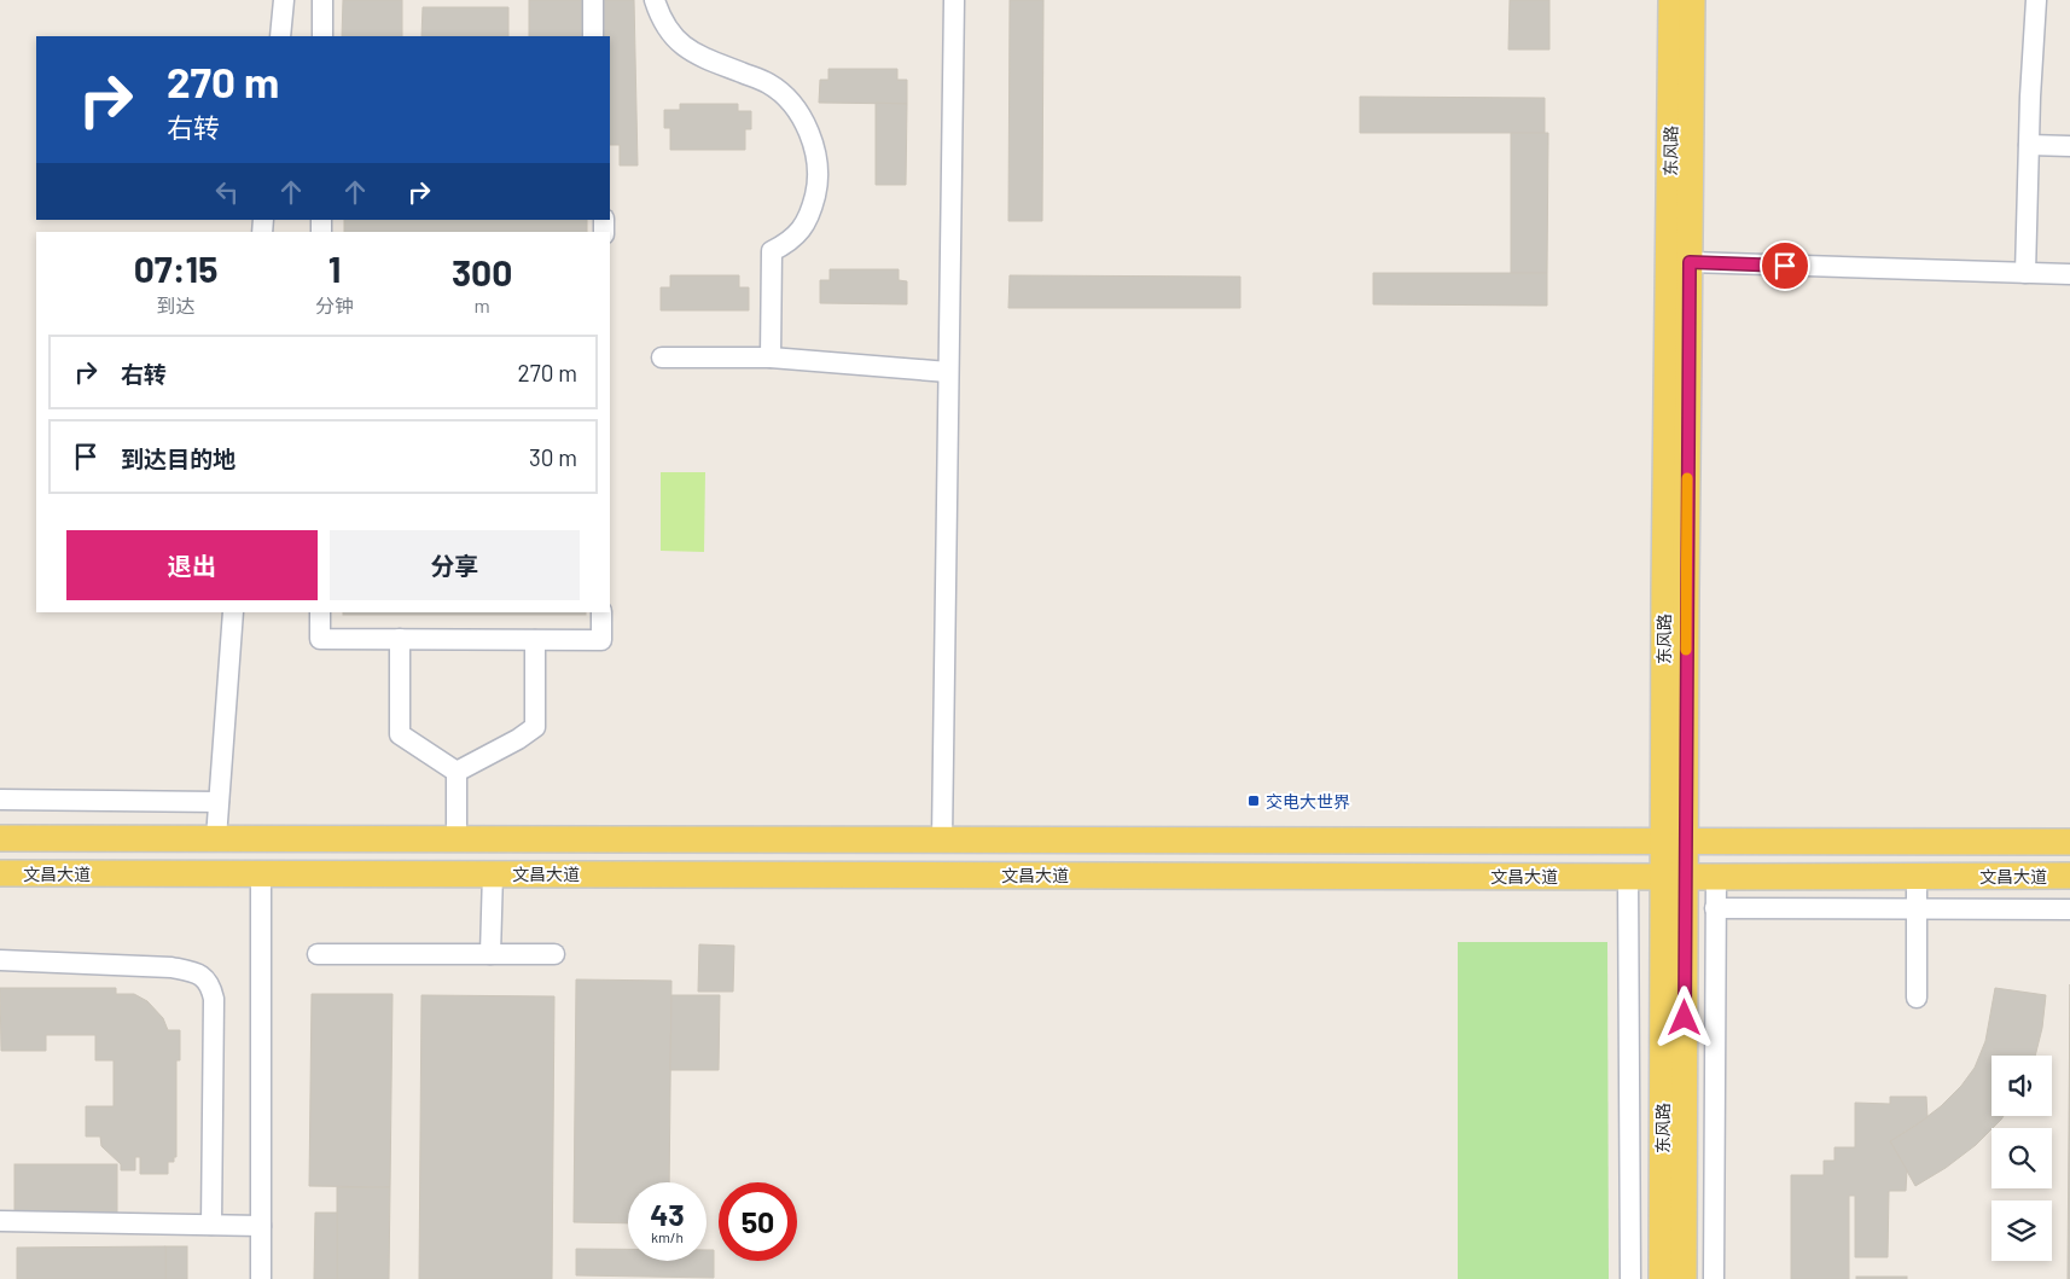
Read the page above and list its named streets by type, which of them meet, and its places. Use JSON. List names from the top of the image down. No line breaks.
{"streets":{"main road":["东风路","文昌大道"]},"crossings":[["东风路","文昌大道"]],"places":{"transit":["交电大世界"]},"page":{"turn":["270 m","右转"],"eta":["07:15","到达","1","分钟","300","m"],"list":[{"name":"右转","value":"270 m"},{"name":"到达目的地","value":"30 m"}],"buttons":["退出","分享"],"speed":"43 km/h","limit":"50"}}
